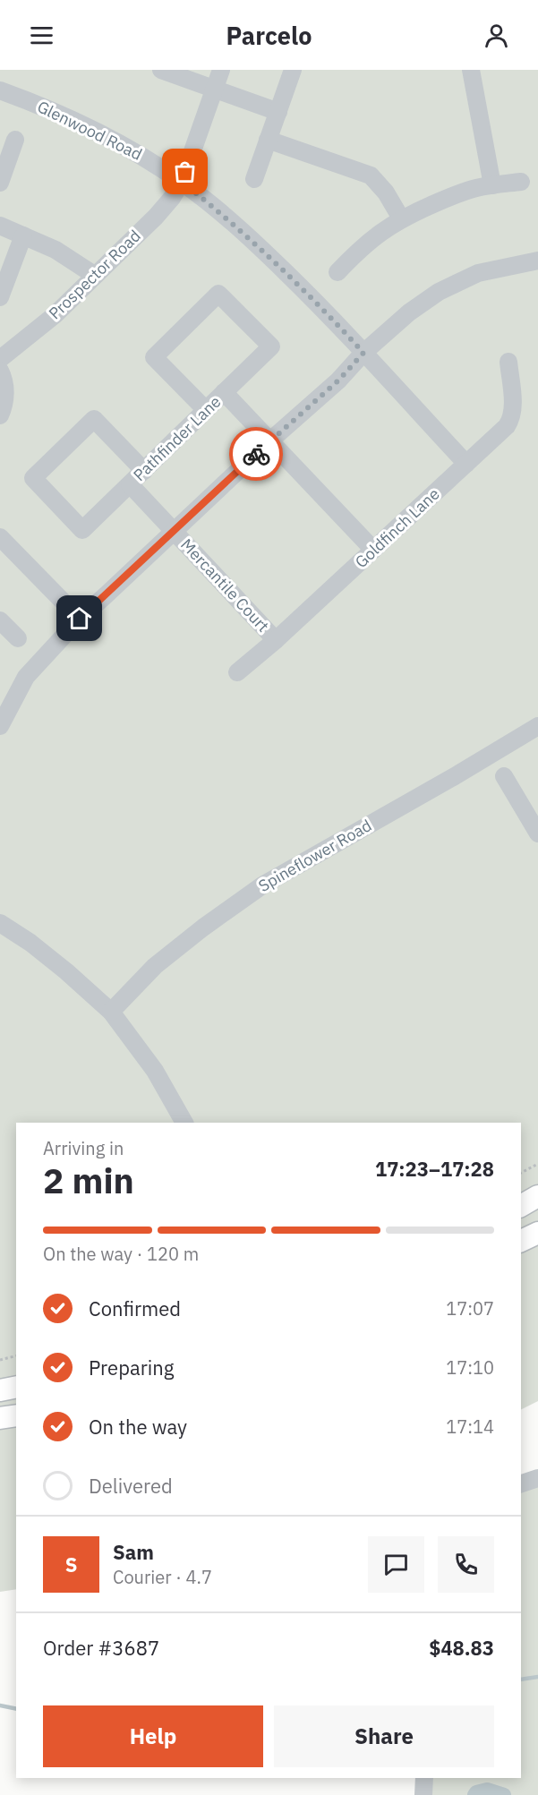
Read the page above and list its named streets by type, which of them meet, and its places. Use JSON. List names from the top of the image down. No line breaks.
{"streets":{"street":["Glenwood Road","Prospector Road","Pathfinder Lane","Goldfinch Lane","Mercantile Court","Spineflower Road"]},"crossings":[["Glenwood Road","Prospector Road"],["Glenwood Road","Goldfinch Lane"],["Pathfinder Lane","Mercantile Court"],["Goldfinch Lane","Mercantile Court"]],"page":{"header":"Parcelo","heading":["2 min","Arriving in","17:23–17:28"],"panel":["Sam","Courier · 4.7","Order #3687","$48.83"],"bar":"On the way · 120 m","list":[["Confirmed","17:07"],["Preparing","17:10"],["On the way","17:14"],"Delivered"],"round":"S","buttons":["Help","Share"]}}
